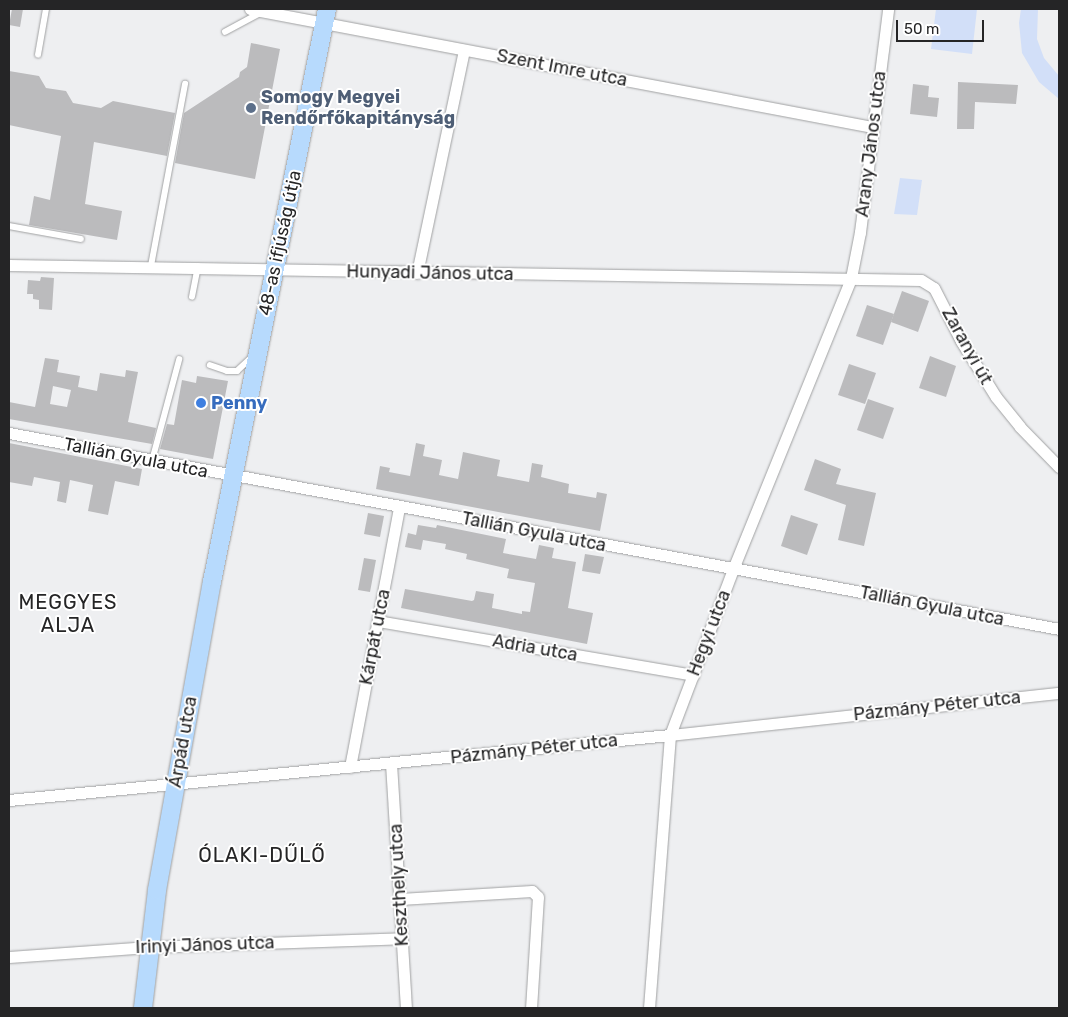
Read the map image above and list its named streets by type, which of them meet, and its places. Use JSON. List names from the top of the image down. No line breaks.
{"streets":{"main road":["48-as ifjúság útja","Árpád utca"],"street":["Szent Imre utca","Arany János utca","Hunyadi János utca","Zaranyi út","Tallián Gyula utca","Hegyi utca","Kárpát utca","Adria utca","Pázmány Péter utca","Keszthely utca","Irinyi János utca"]},"crossings":[["Szent Imre utca","Arany János utca"],["Szent Imre utca","48-as ifjúság útja"],["Arany János utca","Hunyadi János utca"],["Arany János utca","Zaranyi út"],["Arany János utca","Hegyi utca"],["48-as ifjúság útja","Hunyadi János utca"],["48-as ifjúság útja","Tallián Gyula utca"],["48-as ifjúság útja","Árpád utca"],["Hunyadi János utca","Zaranyi út"],["Hunyadi János utca","Hegyi utca"],["Zaranyi út","Hegyi utca"],["Tallián Gyula utca","Hegyi utca"],["Tallián Gyula utca","Kárpát utca"],["Tallián Gyula utca","Árpád utca"],["Hegyi utca","Adria utca"],["Hegyi utca","Pázmány Péter utca"],["Kárpát utca","Adria utca"],["Kárpát utca","Pázmány Péter utca"],["Pázmány Péter utca","Árpád utca"],["Pázmány Péter utca","Keszthely utca"],["Árpád utca","Irinyi János utca"],["Keszthely utca","Irinyi János utca"]],"districts":["MEGGYES ALJA","ÓLAKI-DŰLŐ"],"places":["Somogy Megyei Rendőrfőkapitányság","Penny"],"scale_bar":"50 m"}
